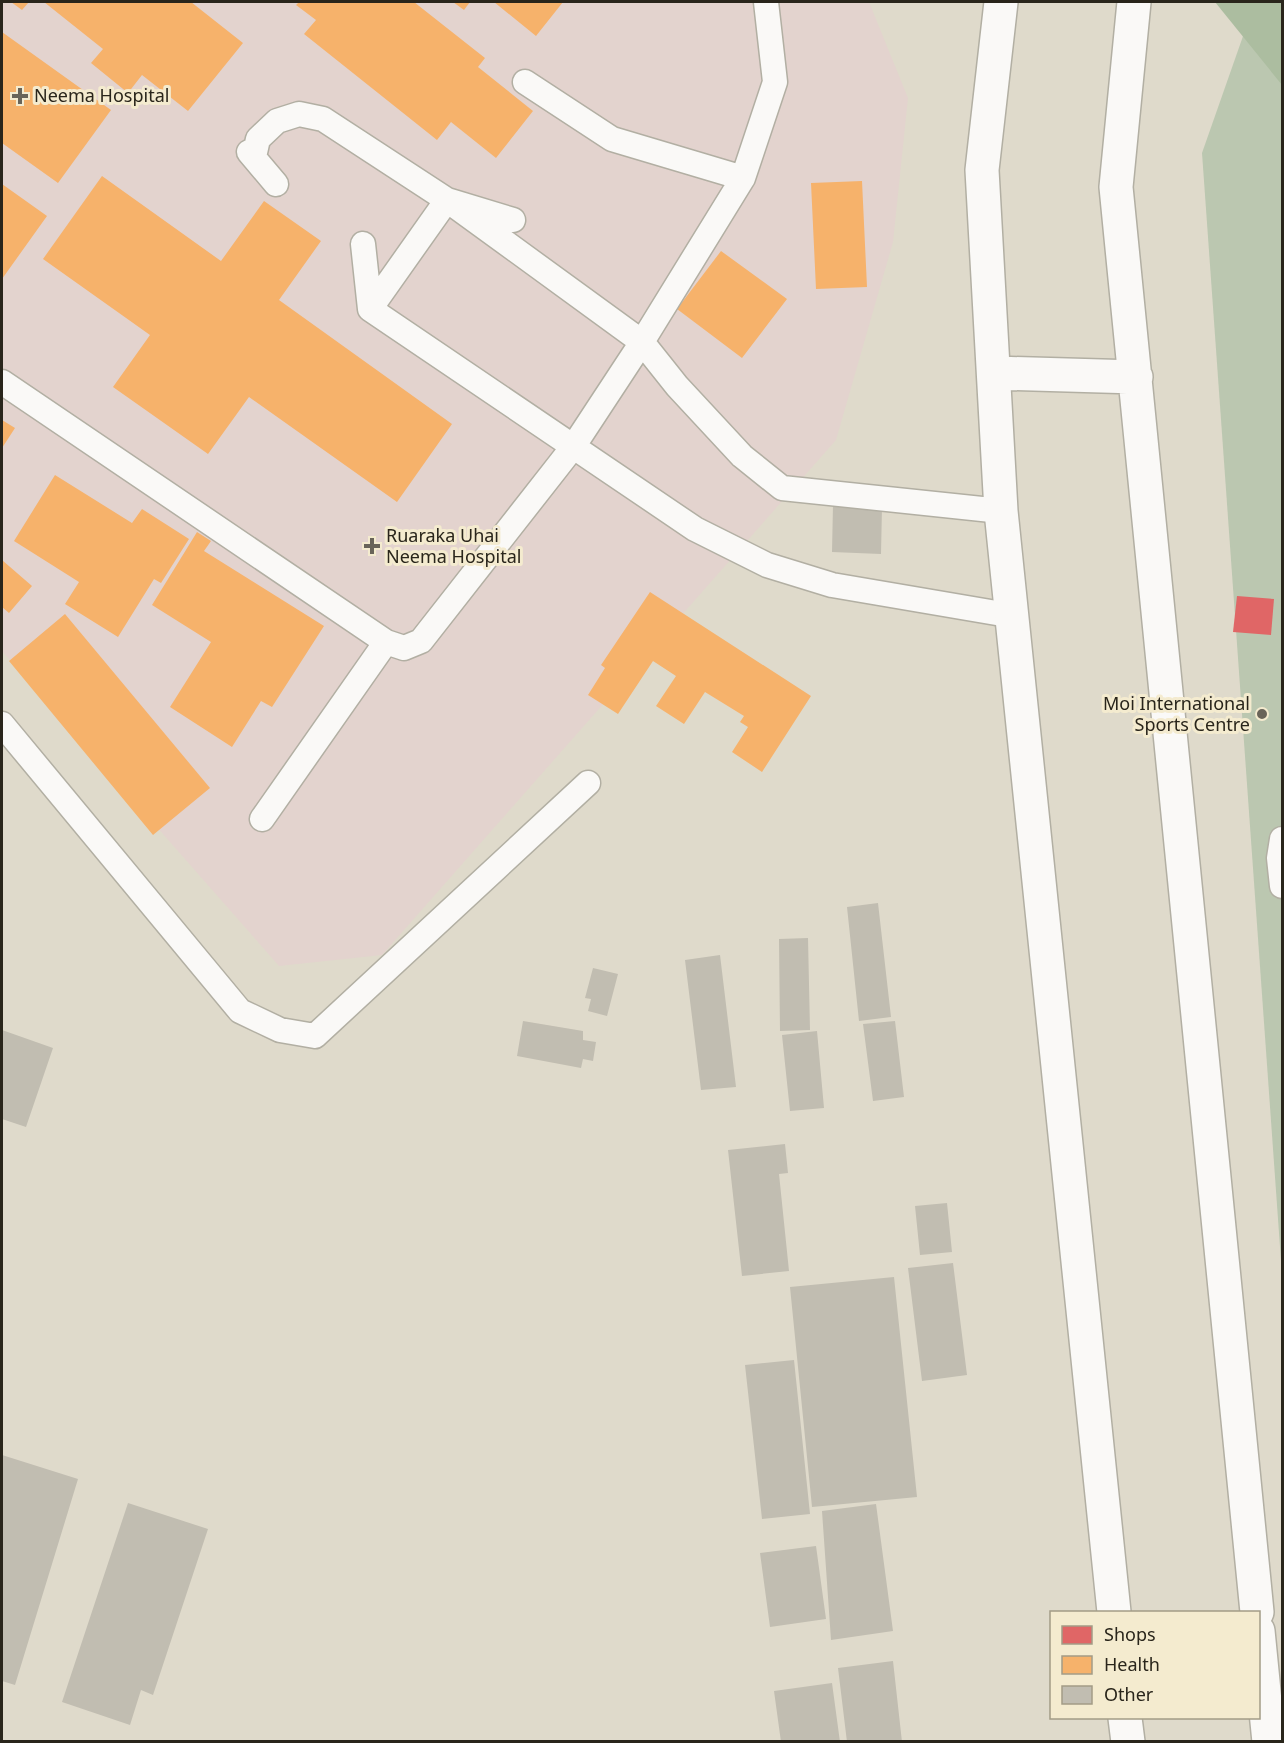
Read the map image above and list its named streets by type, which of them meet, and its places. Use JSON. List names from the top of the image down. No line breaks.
{"places":{"health":["Neema Hospital","Ruaraka Uhai Neema Hospital"],"other":["Moi International Sports Centre"]},"legend":["Shops","Health","Other"]}
